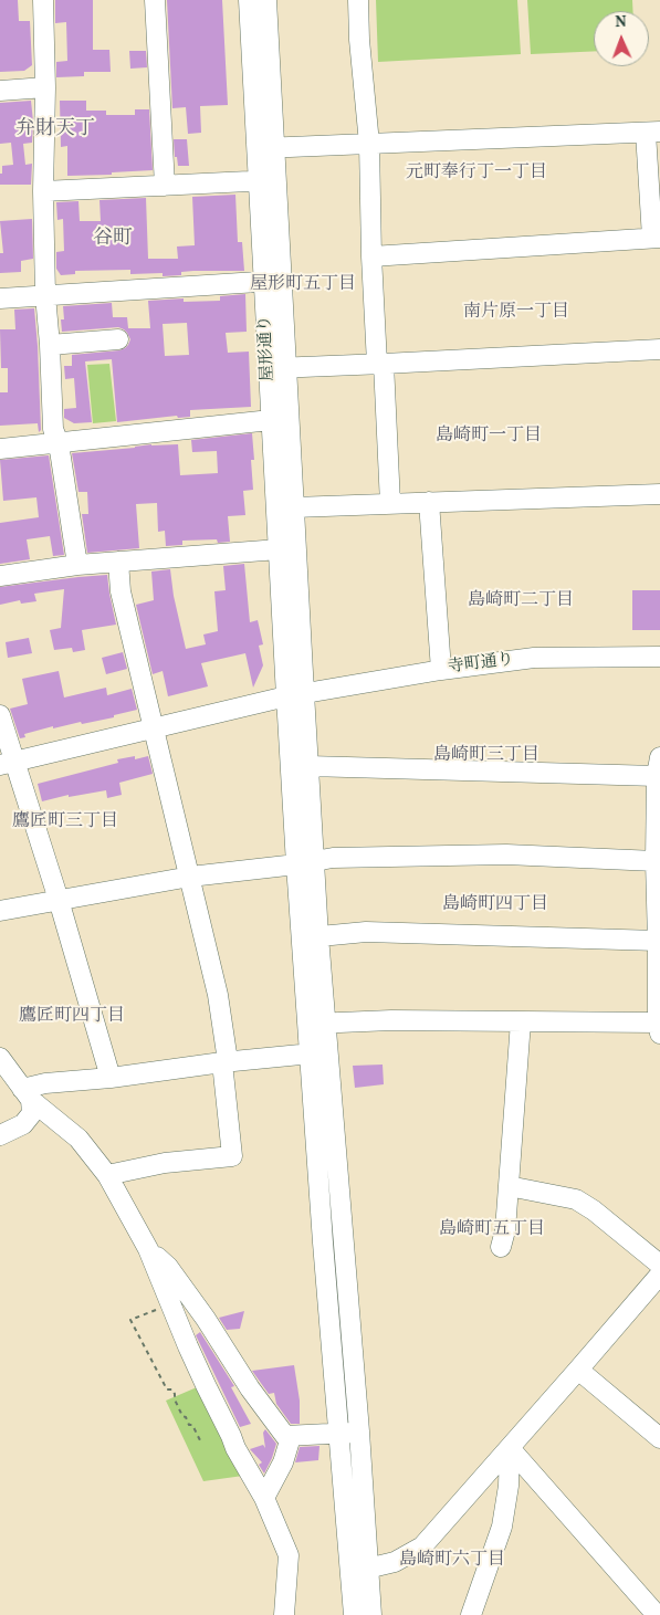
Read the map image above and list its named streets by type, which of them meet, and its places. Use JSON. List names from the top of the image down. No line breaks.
{"streets":{"street":["屋形通り","寺町通り"]},"crossings":[["屋形通り","寺町通り"]],"districts":["弁財天丁","元町奉行丁一丁目","谷町","屋形町五丁目","南片原一丁目","島崎町一丁目","島崎町二丁目","島崎町三丁目","鷹匠町三丁目","島崎町四丁目","鷹匠町四丁目","島崎町五丁目","島崎町六丁目"],"north":"top"}
